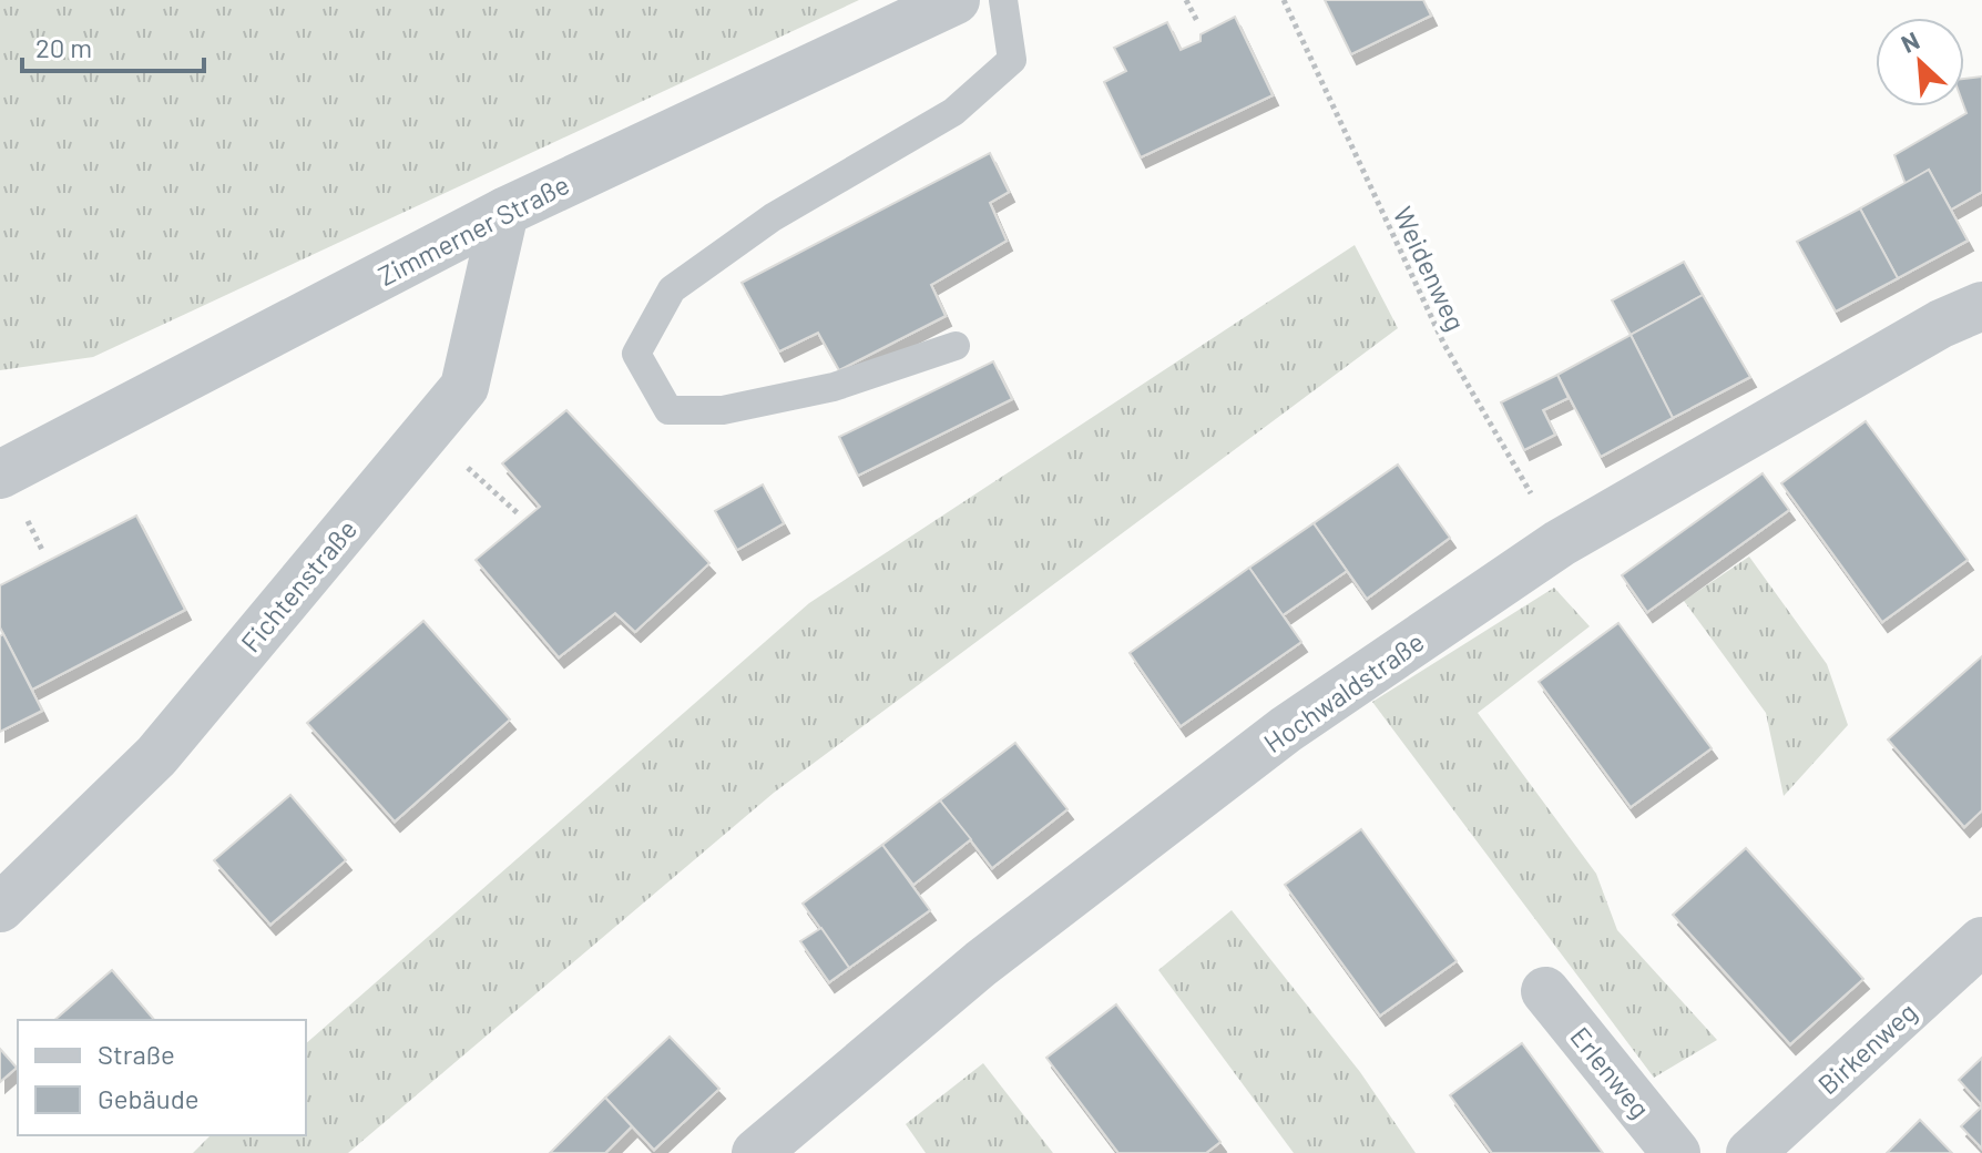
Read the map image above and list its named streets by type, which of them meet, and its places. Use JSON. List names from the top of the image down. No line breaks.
{"streets":{"street":["Zimmerner Straße","Fichtenstraße","Hochwaldstraße","Birkenweg","Erlenweg"],"path":["Weidenweg"]},"crossings":[["Zimmerner Straße","Fichtenstraße"],["Weidenweg","Hochwaldstraße"]],"legend":["Straße","Gebäude"],"scale_bar":"20 m","north":"top left"}
